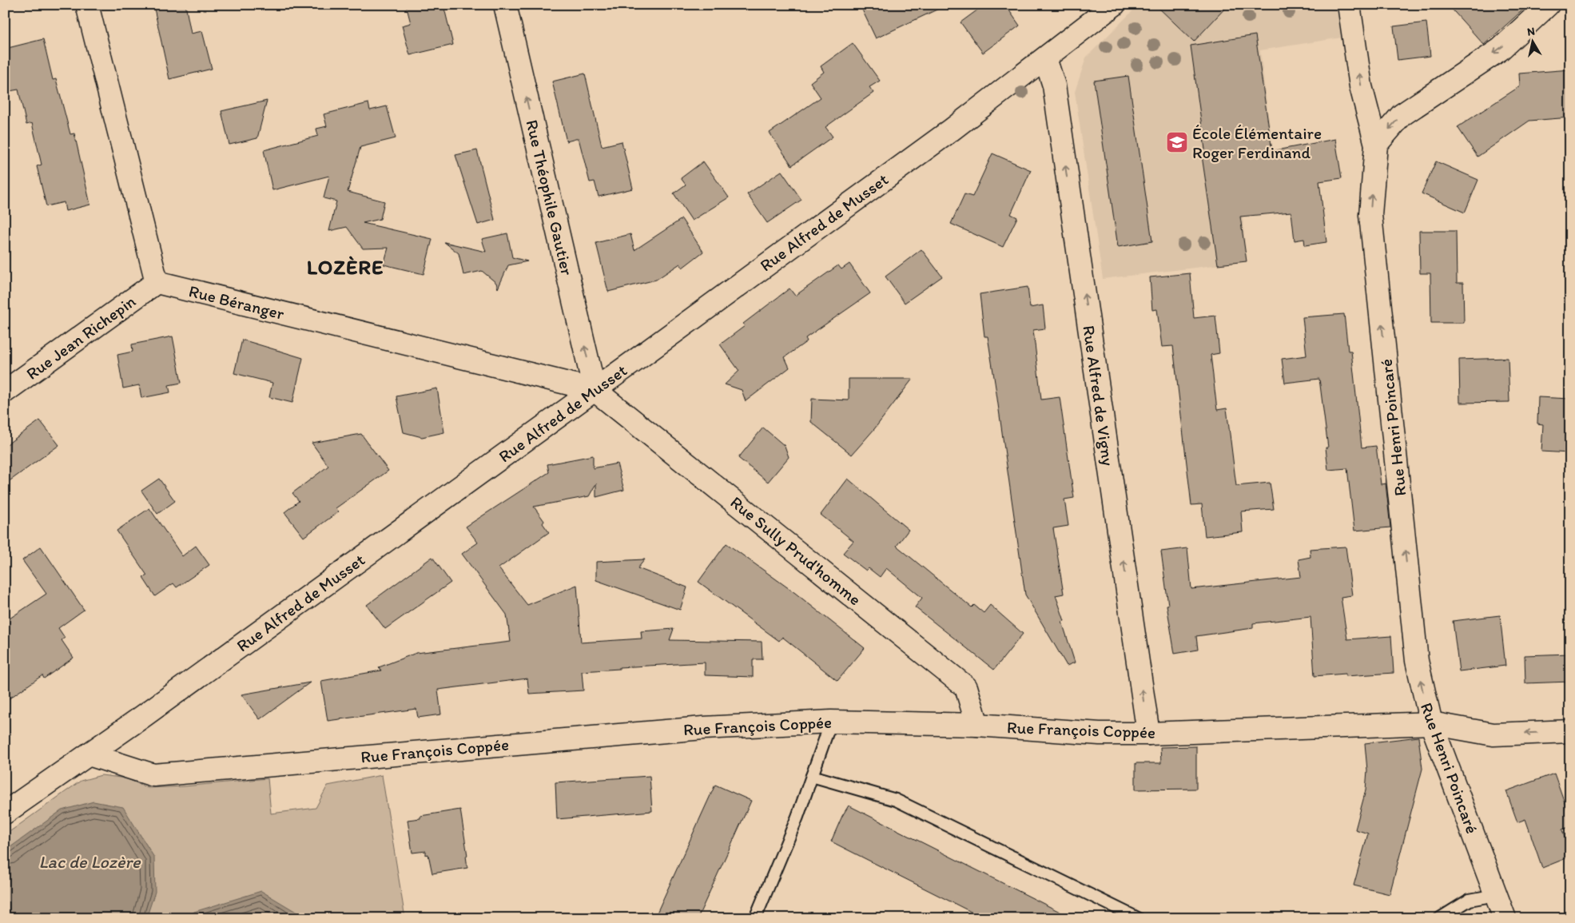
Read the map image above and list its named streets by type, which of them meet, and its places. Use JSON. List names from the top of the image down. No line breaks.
{"streets":{"street":["Rue Théophile Gautier","Rue Alfred de Musset","Rue Béranger","Rue Jean Richepin","Rue Alfred de Vigny","Rue Henri Poincaré","Rue Sully Prud'homme","Rue François Coppée"]},"crossings":[["Rue Théophile Gautier","Rue Alfred de Musset"],["Rue Théophile Gautier","Rue Béranger"],["Rue Théophile Gautier","Rue Sully Prud'homme"],["Rue Alfred de Musset","Rue Béranger"],["Rue Alfred de Musset","Rue Alfred de Vigny"],["Rue Alfred de Musset","Rue Sully Prud'homme"],["Rue Alfred de Musset","Rue François Coppée"],["Rue Béranger","Rue Jean Richepin"],["Rue Béranger","Rue Sully Prud'homme"],["Rue Alfred de Vigny","Rue François Coppée"],["Rue Henri Poincaré","Rue François Coppée"],["Rue Sully Prud'homme","Rue François Coppée"]],"one_way":["Rue Théophile Gautier","Rue Alfred de Vigny","Rue Henri Poincaré"],"districts":["LOZÈRE"],"water":["Lac de Lozère"],"places":{"school or university":["École Élémentaire Roger Ferdinand"]},"north":"top"}
